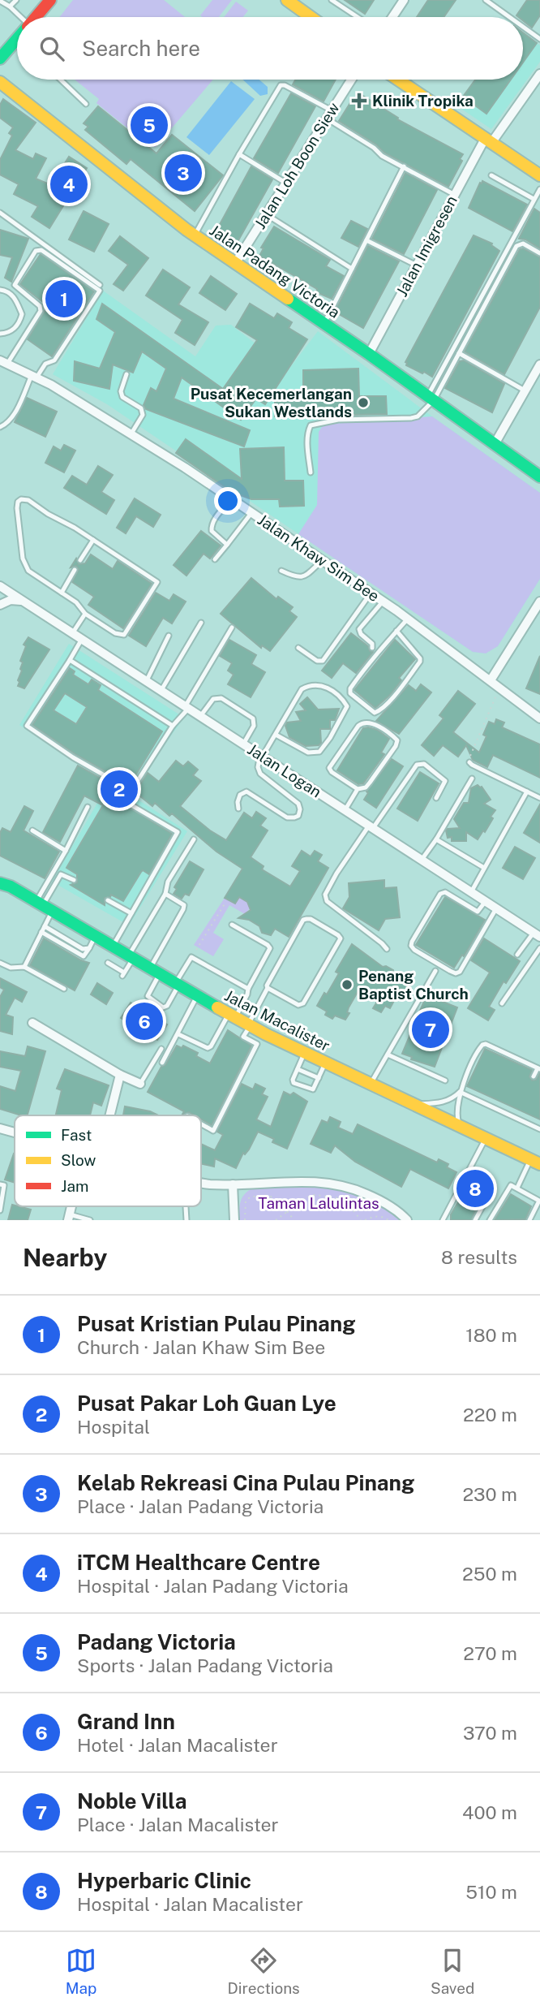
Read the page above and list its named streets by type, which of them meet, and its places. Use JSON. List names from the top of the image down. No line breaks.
{"streets":{"main road":["Jalan Padang Victoria","Jalan Macalister"],"street":["Jalan Loh Boon Siew","Jalan Imigresen","Jalan Khaw Sim Bee","Jalan Logan"]},"crossings":[["Jalan Loh Boon Siew","Jalan Padang Victoria"],["Jalan Imigresen","Jalan Padang Victoria"]],"parks":["Taman Lalulintas"],"places":{"health":["Klinik Tropika"],"other":["Pusat Kecemerlangan Sukan Westlands","Penang Baptist Church"]},"legend":["Fast","Slow","Jam"],"page":{"search":"Search here","pins":["5","3","4","1","2","6","7","8"],"heading":["Nearby","8 results"],"list":[{"mark":"1","name":"Pusat Kristian Pulau Pinang","note":"Church · Jalan Khaw Sim Bee","value":"180 m"},{"mark":"2","name":"Pusat Pakar Loh Guan Lye","note":"Hospital","value":"220 m"},{"mark":"3","name":"Kelab Rekreasi Cina Pulau Pinang","note":"Place · Jalan Padang Victoria","value":"230 m"},{"mark":"4","name":"iTCM Healthcare Centre","note":"Hospital · Jalan Padang Victoria","value":"250 m"},{"mark":"5","name":"Padang Victoria","note":"Sports · Jalan Padang Victoria","value":"270 m"},{"mark":"6","name":"Grand Inn","note":"Hotel · Jalan Macalister","value":"370 m"},{"mark":"7","name":"Noble Villa","note":"Place · Jalan Macalister","value":"400 m"},{"mark":"8","name":"Hyperbaric Clinic","note":"Hospital · Jalan Macalister","value":"510 m"}],"nav":["Map","Directions","Saved"]}}
